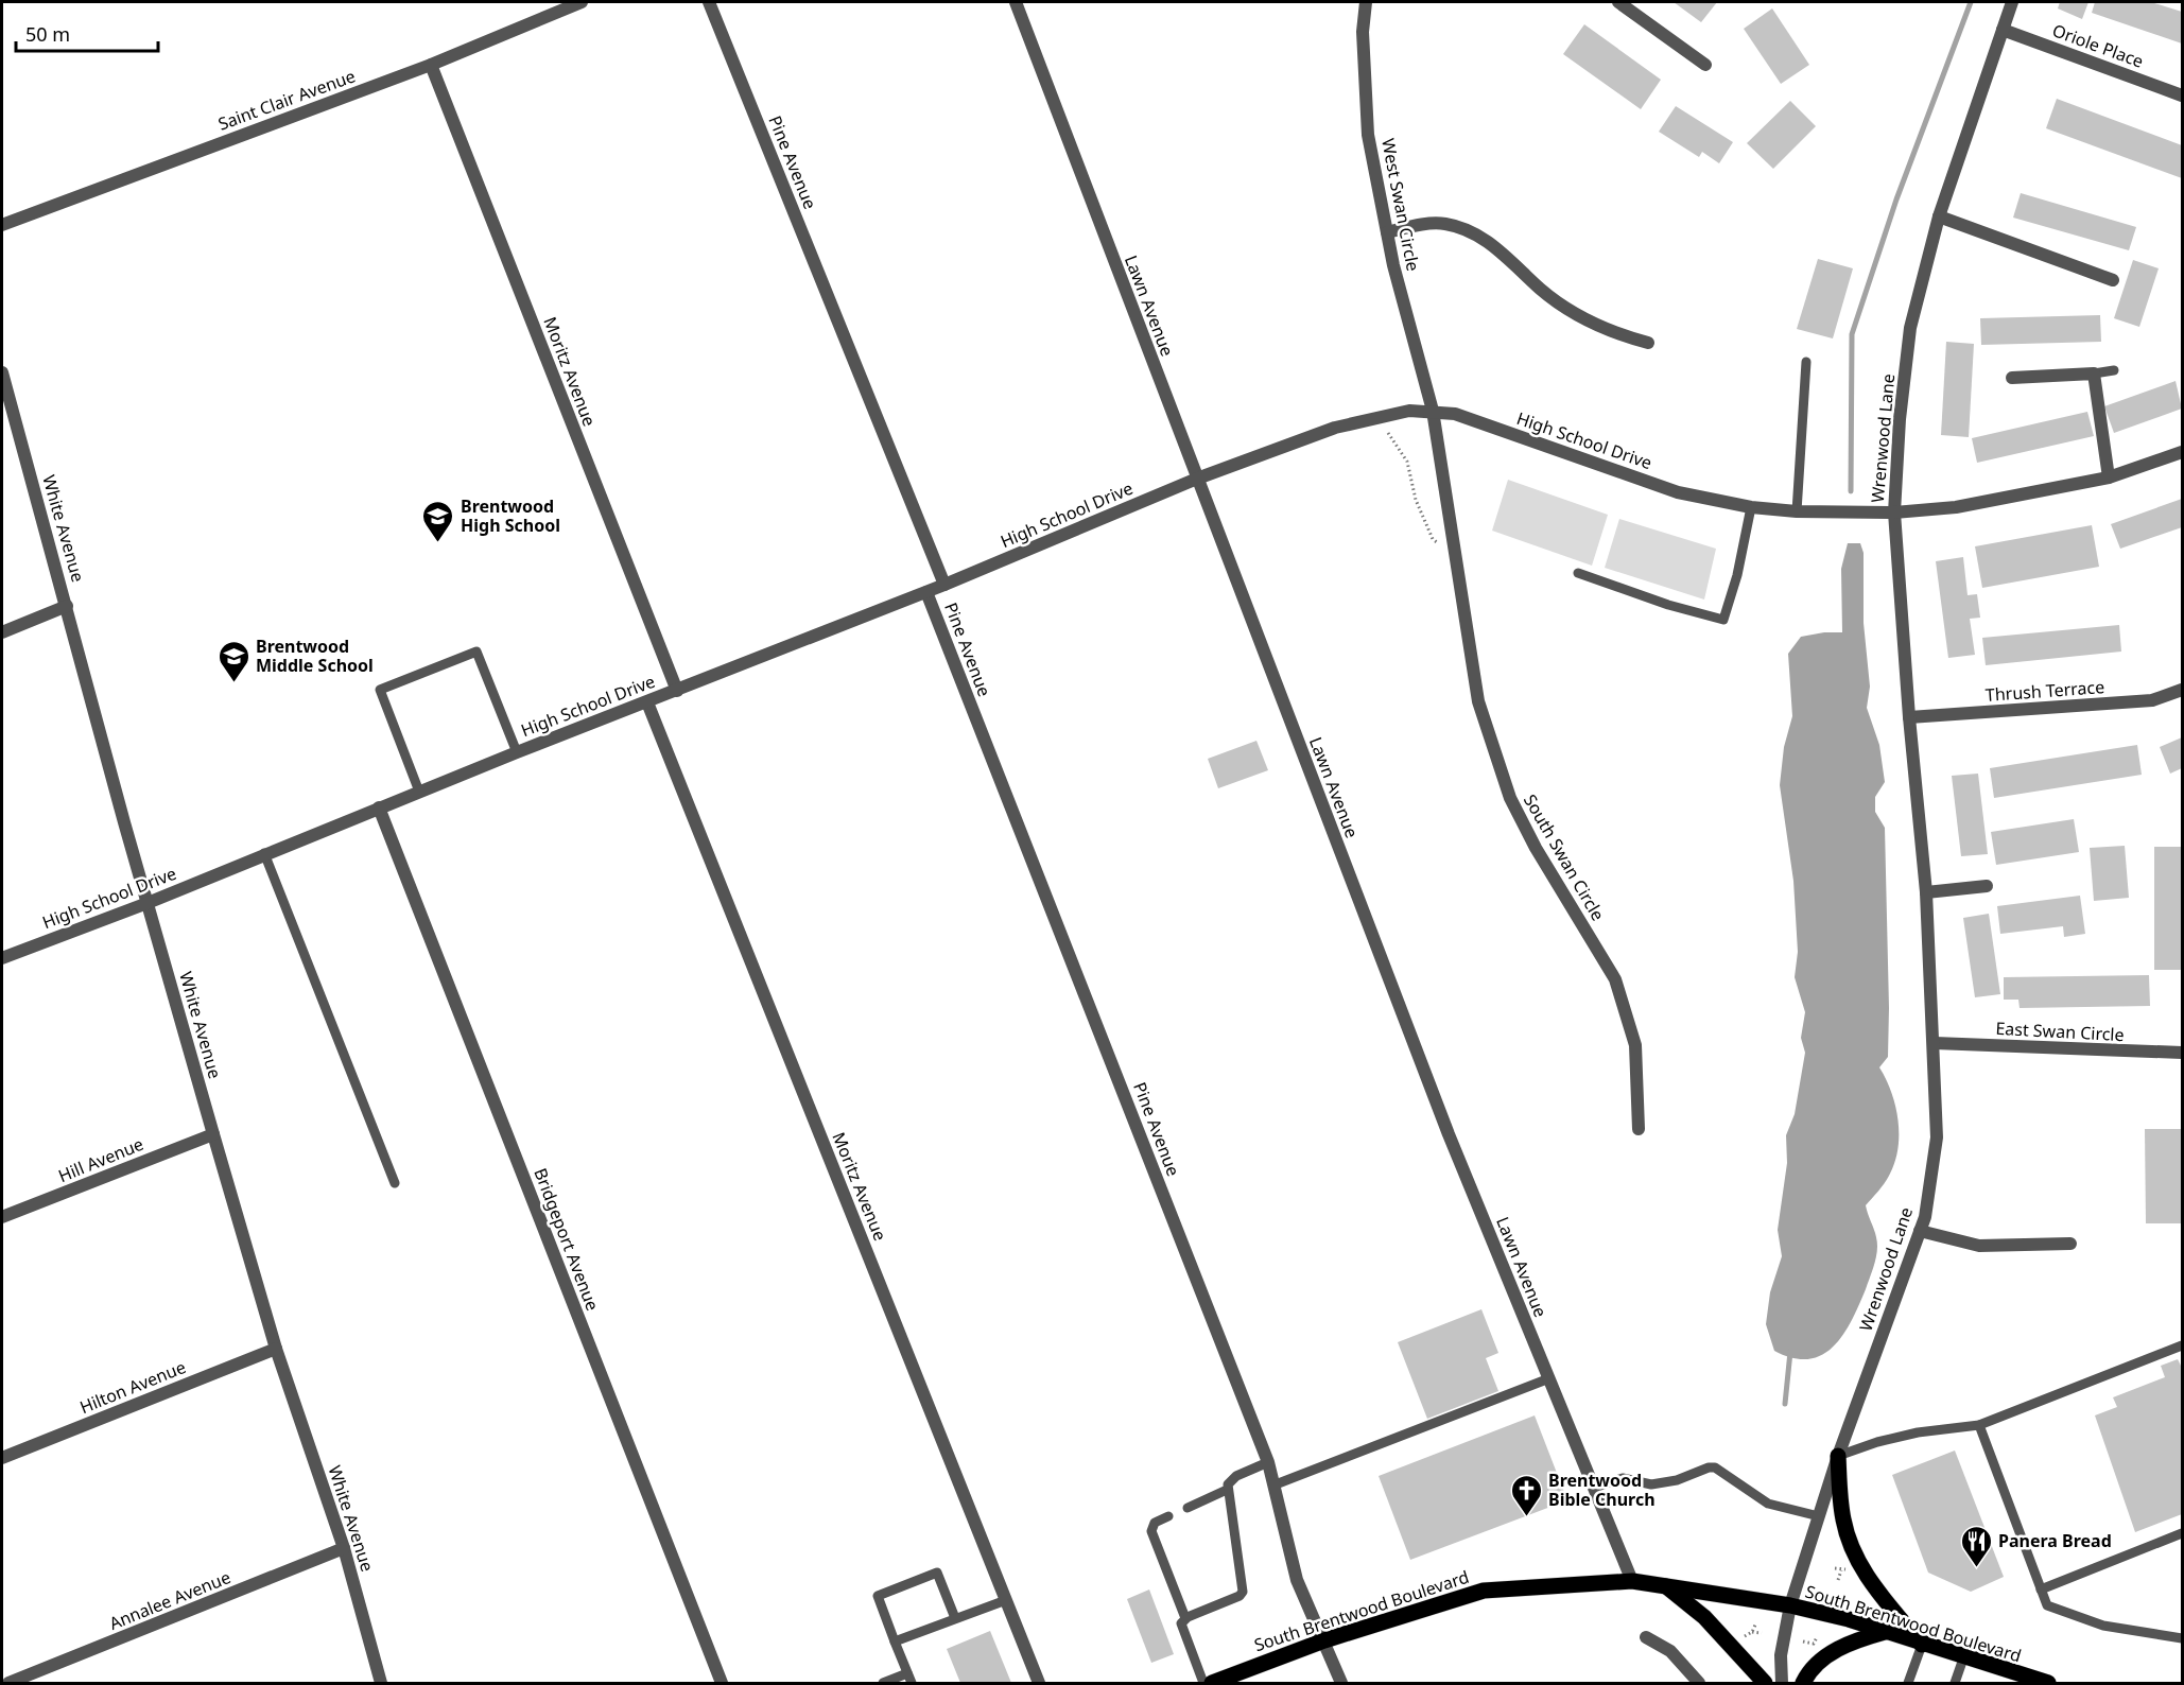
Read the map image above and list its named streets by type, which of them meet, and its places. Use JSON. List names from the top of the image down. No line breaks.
{"streets":{"main road":["South Brentwood Boulevard"],"street":["Oriole Place","Saint Clair Avenue","Pine Avenue","West Swan Circle","Lawn Avenue","Moritz Avenue","Wrenwood Lane","High School Drive","White Avenue","Thrush Terrace","South Swan Circle","East Swan Circle","Hill Avenue","Bridgeport Avenue","Hilton Avenue","Annalee Avenue"]},"crossings":[["Oriole Place","Wrenwood Lane"],["Saint Clair Avenue","Moritz Avenue"],["Pine Avenue","High School Drive"],["Pine Avenue","South Brentwood Boulevard"],["West Swan Circle","High School Drive"],["West Swan Circle","South Swan Circle"],["Lawn Avenue","High School Drive"],["Lawn Avenue","South Brentwood Boulevard"],["Moritz Avenue","High School Drive"],["Wrenwood Lane","High School Drive"],["Wrenwood Lane","Thrush Terrace"],["Wrenwood Lane","East Swan Circle"],["Wrenwood Lane","South Brentwood Boulevard"],["High School Drive","White Avenue"],["High School Drive","South Swan Circle"],["High School Drive","Bridgeport Avenue"],["White Avenue","Hill Avenue"],["White Avenue","Hilton Avenue"],["White Avenue","Annalee Avenue"]],"places":{"school or university":["Brentwood High School","Brentwood Middle School"],"church":["Brentwood Bible Church"],"restaurant":["Panera Bread"]},"scale_bar":"50 m"}
